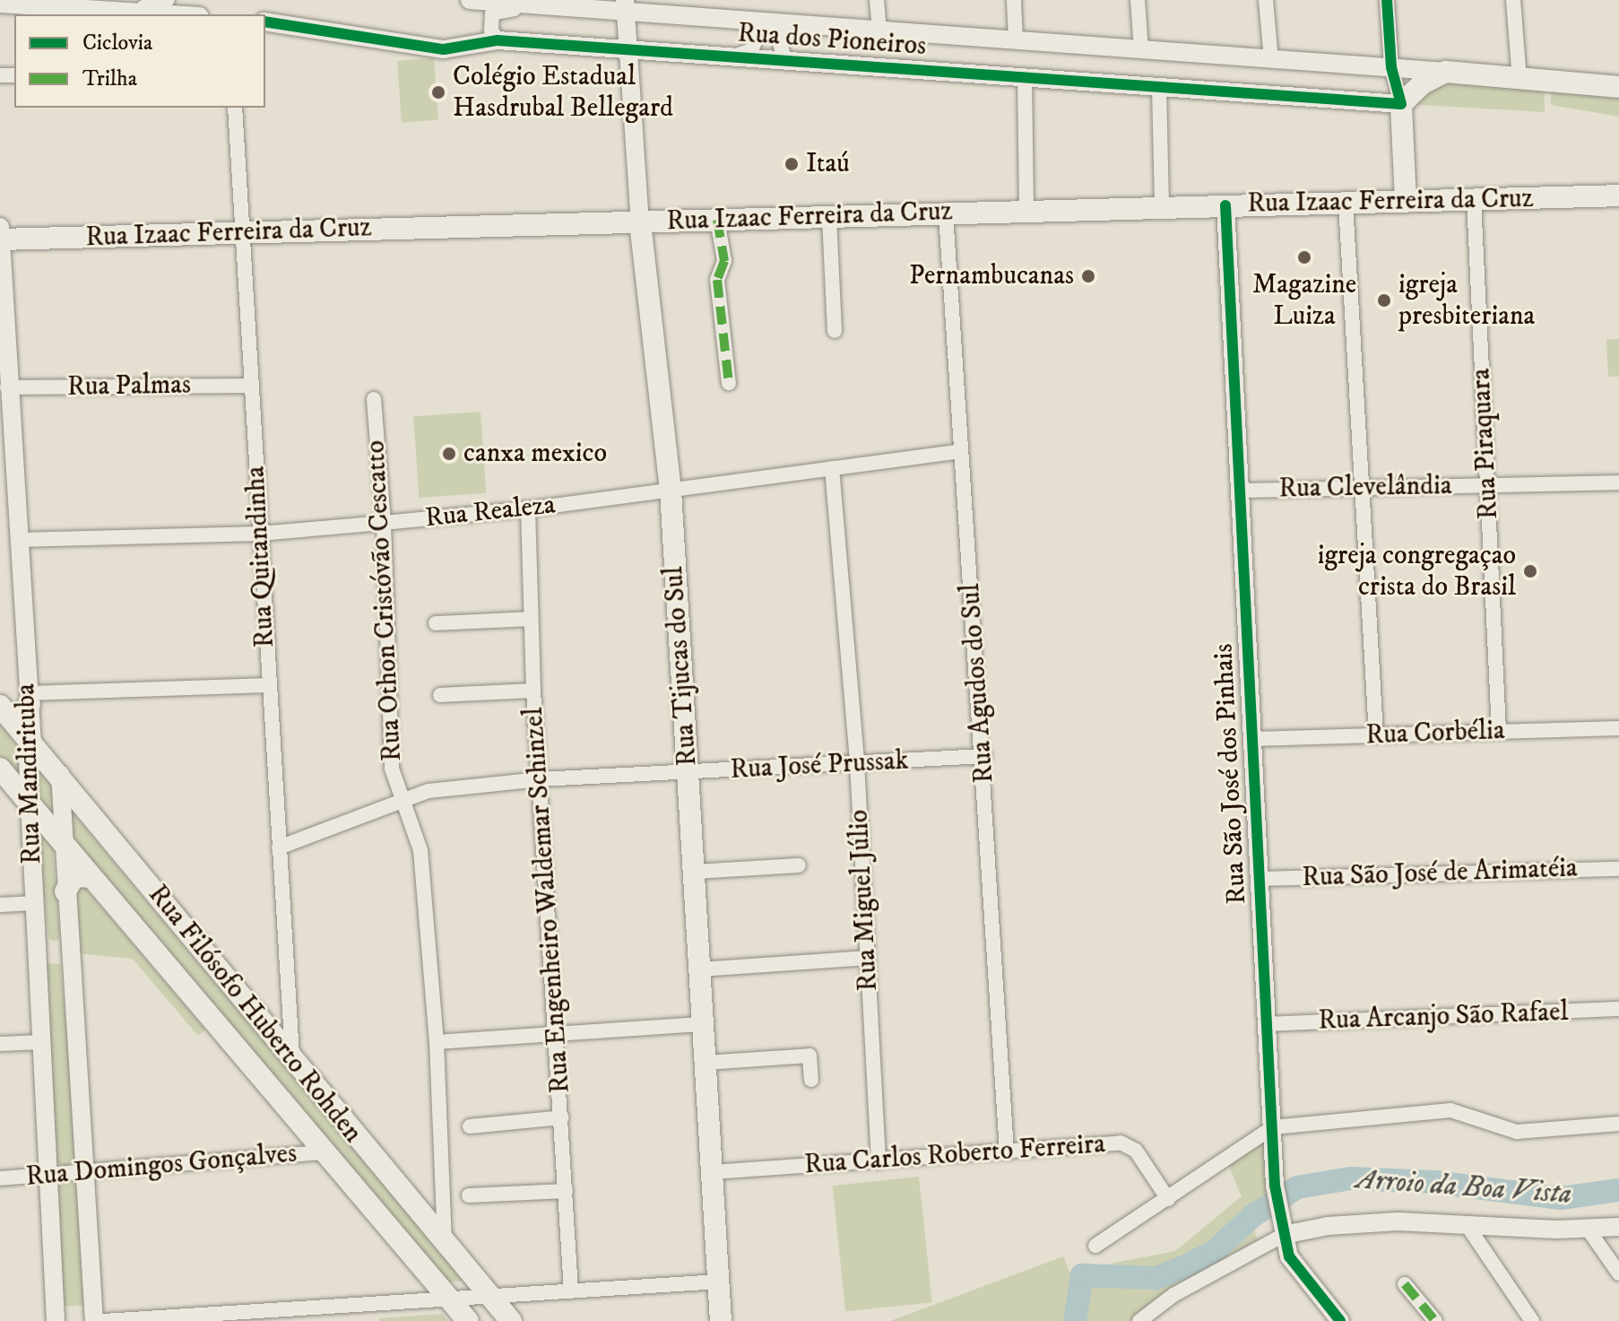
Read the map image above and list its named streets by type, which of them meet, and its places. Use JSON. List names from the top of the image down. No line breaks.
{"streets":{"main road":["Rua dos Pioneiros","Rua Izaac Ferreira da Cruz","Rua Tijucas do Sul","Rua Filósofo Huberto Rohden"],"street":["Rua Palmas","Rua Piraquara","Rua Clevelândia","Rua Realeza","Rua Quitandinha","Rua Othon Cristóvão Cescatto","Rua Agudos do Sul","Rua Corbélia","Rua José Prussak","Rua Mandirituba","Rua São José dos Pinhais","Rua São José de Arimatéia","Rua Engenheiro Waldemar Schinzel","Rua Miguel Júlio","Rua Arcanjo São Rafael","Rua Carlos Roberto Ferreira","Rua Domingos Gonçalves"]},"crossings":[["Rua dos Pioneiros","Rua Tijucas do Sul"],["Rua Izaac Ferreira da Cruz","Rua Piraquara"],["Rua Izaac Ferreira da Cruz","Rua Quitandinha"],["Rua Izaac Ferreira da Cruz","Rua Tijucas do Sul"],["Rua Izaac Ferreira da Cruz","Rua Agudos do Sul"],["Rua Izaac Ferreira da Cruz","Rua Mandirituba"],["Rua Izaac Ferreira da Cruz","Rua São José dos Pinhais"],["Rua Palmas","Rua Quitandinha"],["Rua Palmas","Rua Mandirituba"],["Rua Piraquara","Rua Clevelândia"],["Rua Piraquara","Rua Corbélia"],["Rua Clevelândia","Rua São José dos Pinhais"],["Rua Realeza","Rua Quitandinha"],["Rua Realeza","Rua Othon Cristóvão Cescatto"],["Rua Realeza","Rua Tijucas do Sul"],["Rua Realeza","Rua Agudos do Sul"],["Rua Realeza","Rua Mandirituba"],["Rua Realeza","Rua Engenheiro Waldemar Schinzel"],["Rua Realeza","Rua Miguel Júlio"],["Rua Quitandinha","Rua José Prussak"],["Rua Quitandinha","Rua Filósofo Huberto Rohden"],["Rua Othon Cristóvão Cescatto","Rua José Prussak"],["Rua Othon Cristóvão Cescatto","Rua Filósofo Huberto Rohden"],["Rua Tijucas do Sul","Rua José Prussak"],["Rua Tijucas do Sul","Rua Carlos Roberto Ferreira"],["Rua Agudos do Sul","Rua José Prussak"],["Rua Agudos do Sul","Rua Carlos Roberto Ferreira"],["Rua Corbélia","Rua São José dos Pinhais"],["Rua José Prussak","Rua Engenheiro Waldemar Schinzel"],["Rua José Prussak","Rua Miguel Júlio"],["Rua Mandirituba","Rua Filósofo Huberto Rohden"],["Rua Mandirituba","Rua Domingos Gonçalves"],["Rua São José dos Pinhais","Rua São José de Arimatéia"],["Rua São José dos Pinhais","Rua Arcanjo São Rafael"],["Rua Miguel Júlio","Rua Carlos Roberto Ferreira"],["Rua Filósofo Huberto Rohden","Rua Domingos Gonçalves"]],"water":["Arroio da Boa Vista"],"places":["Colégio Estadual Hasdrubal Bellegard","Itaú","Magazine Luiza","Pernambucanas","igreja presbiteriana","canxa mexico","igreja congregaçao crista do Brasil"],"legend":["Ciclovia","Trilha"]}
